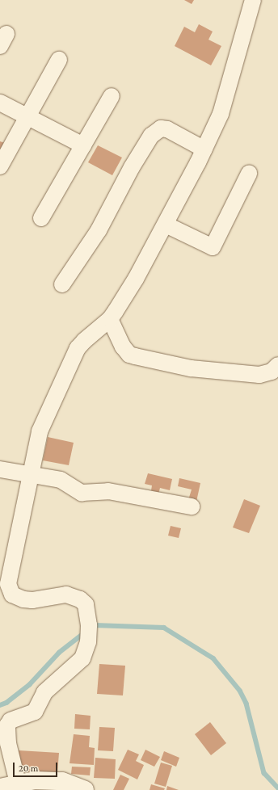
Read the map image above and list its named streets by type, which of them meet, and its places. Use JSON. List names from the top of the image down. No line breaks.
{"scale_bar":"20 m"}
